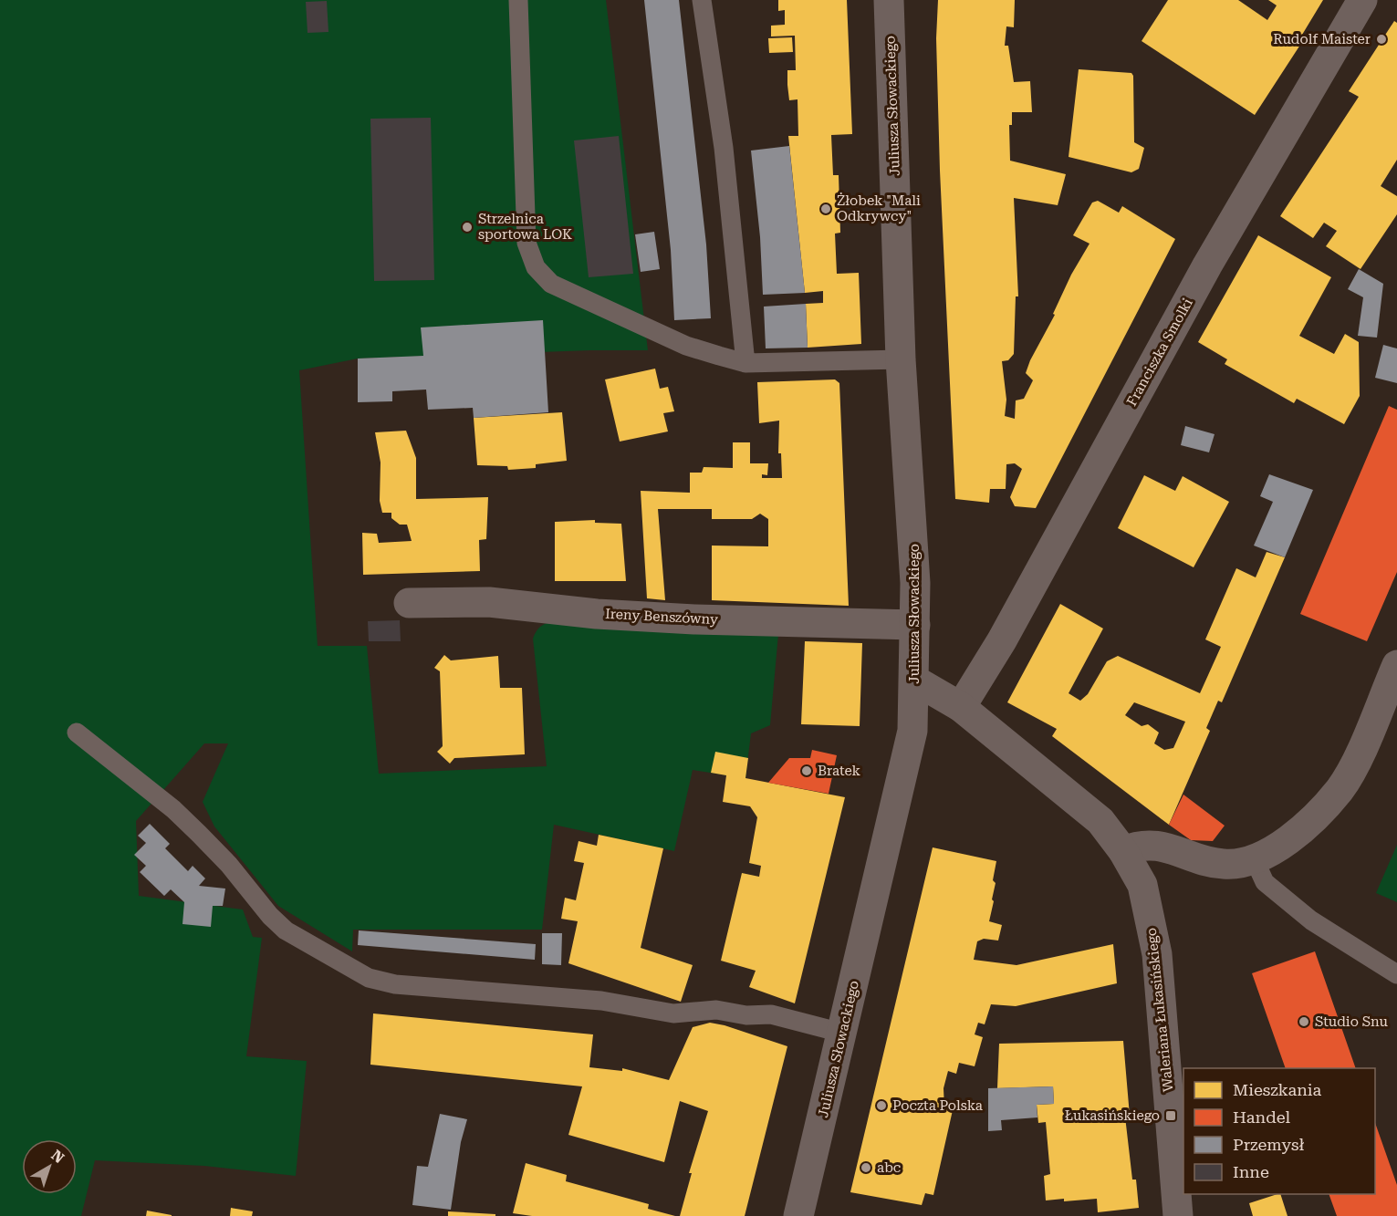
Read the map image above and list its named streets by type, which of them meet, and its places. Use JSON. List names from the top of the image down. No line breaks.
{"streets":{"street":["Juliusza Słowackiego","Franciszka Smolki","Ireny Benszówny","Waleriana Łukasińskiego"]},"crossings":[["Juliusza Słowackiego","Ireny Benszówny"],["Juliusza Słowackiego","Waleriana Łukasińskiego"],["Franciszka Smolki","Waleriana Łukasińskiego"]],"places":{"other":["Rudolf Maister","Żłobek \"Mali Odkrywcy\"","Strzelnica sportowa LOK","Bratek","Studio Snu","Poczta Polska","abc"],"transit":["Łukasińskiego"]},"legend":["Mieszkania","Handel","Przemysł","Inne"],"north":"top right"}
